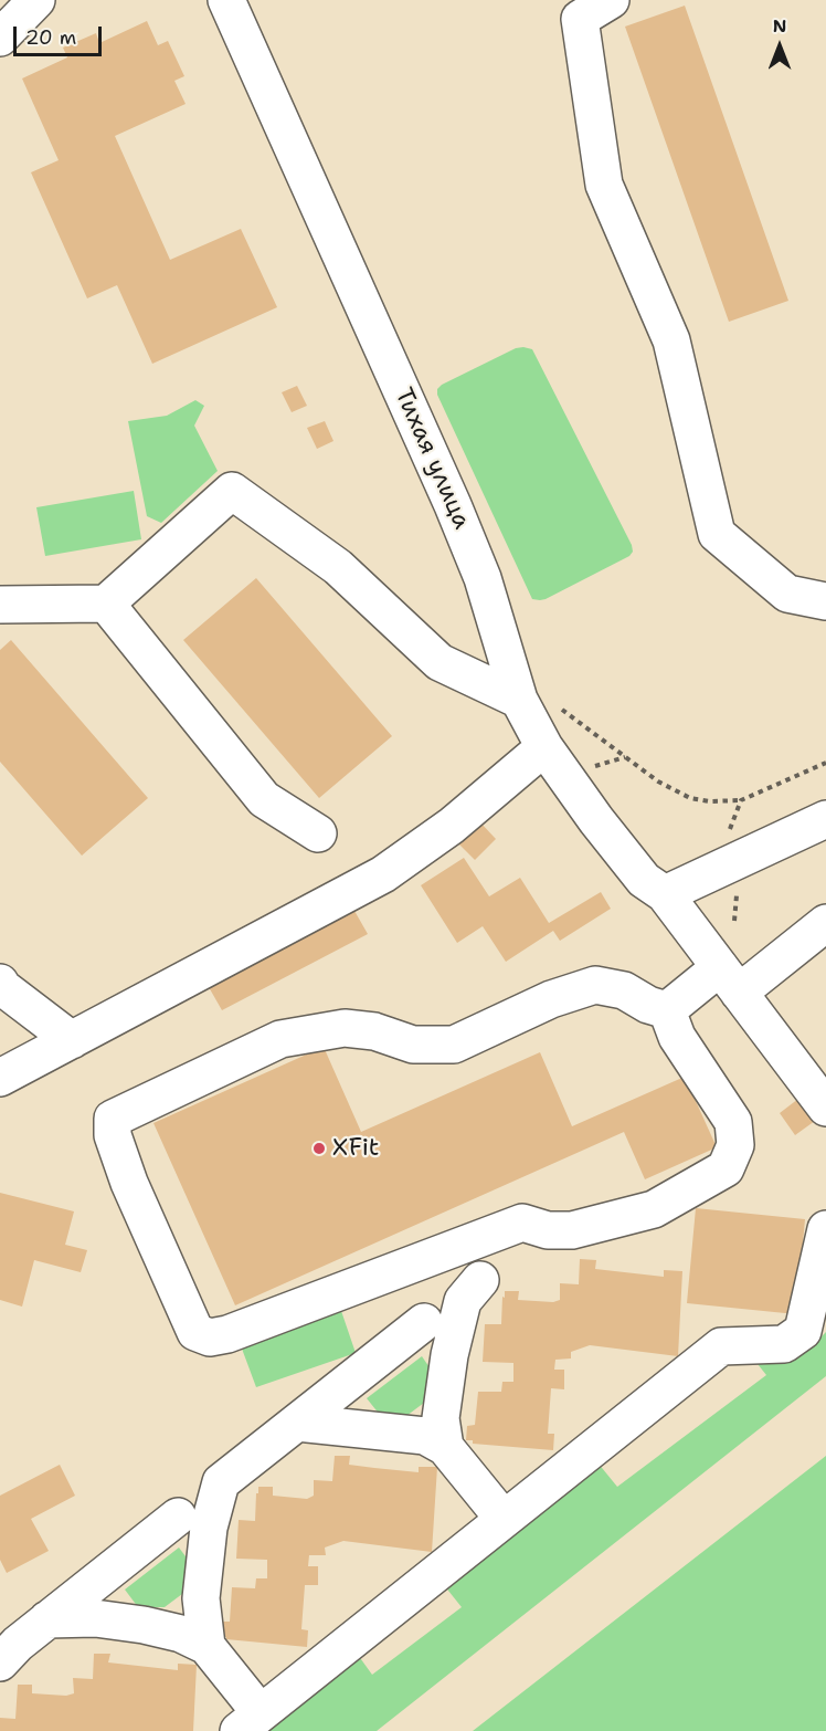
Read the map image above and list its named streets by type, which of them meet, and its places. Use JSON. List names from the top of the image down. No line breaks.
{"streets":{"street":["Тихая улица"]},"places":["XFit"],"scale_bar":"20 m","north":"top"}
